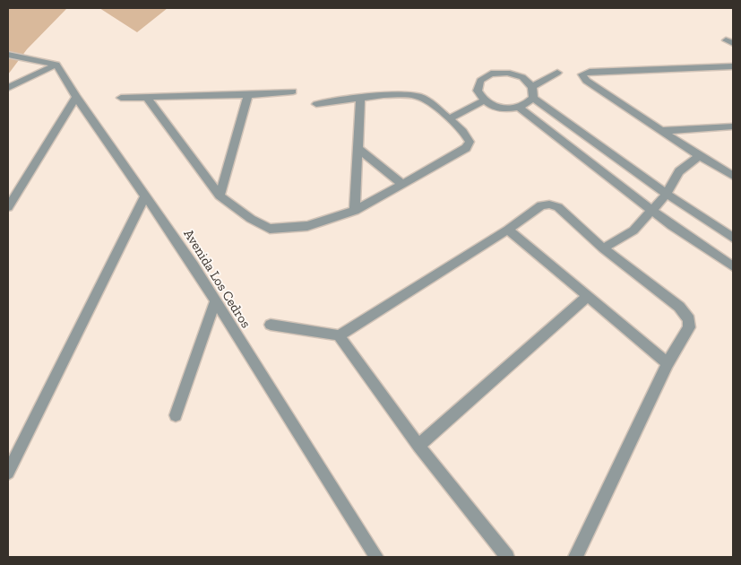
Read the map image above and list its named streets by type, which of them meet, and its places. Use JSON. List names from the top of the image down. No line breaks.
{"streets":{"street":["Avenida Los Cedros"]}}
